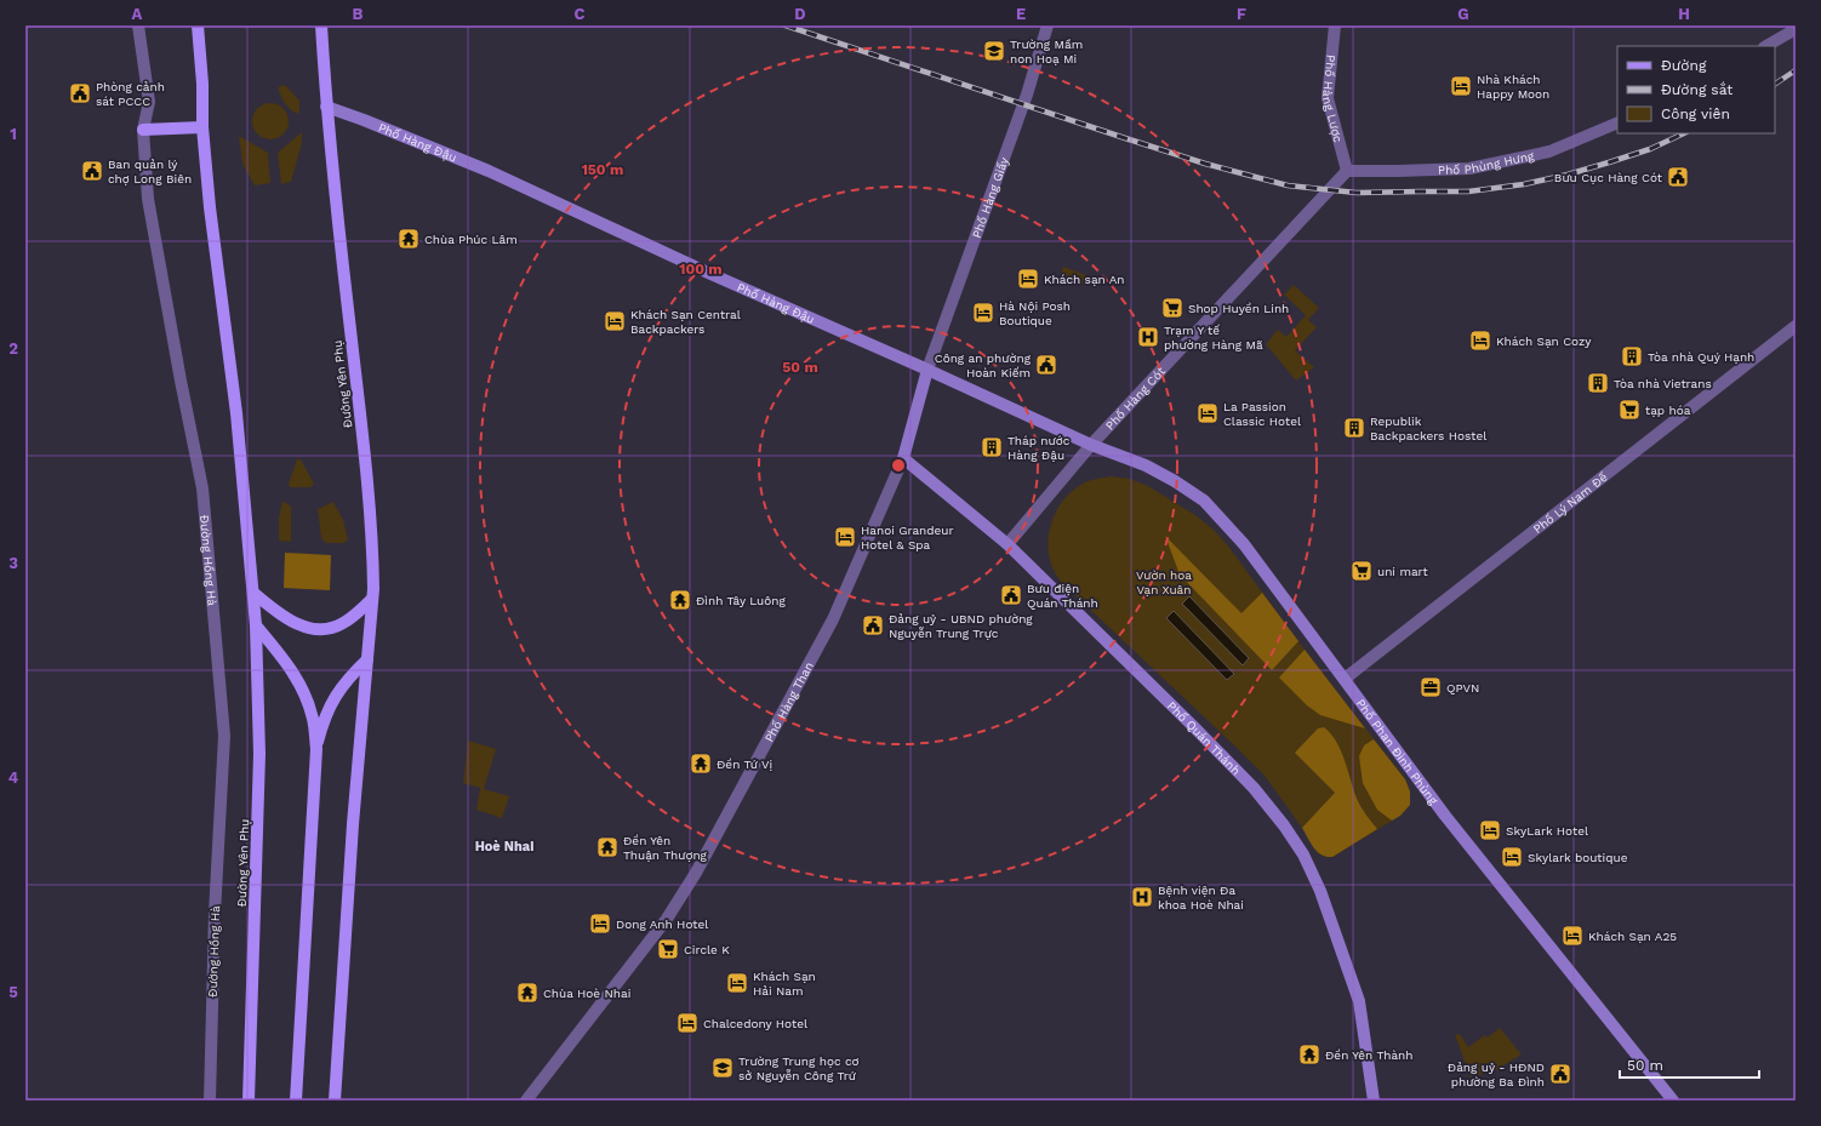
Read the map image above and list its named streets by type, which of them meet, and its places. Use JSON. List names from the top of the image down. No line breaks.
{"streets":{"main road":["Phố Hàng Đậu","Đường Yên Phụ","Phố Hàng Than","Phố Quán Thánh","Phố Phan Đình Phùng"],"street":["Phố Hàng Lược","Phố Phùng Hưng","Phố Hàng Giấy","Phố Hàng Cót","Phố Lý Nam Đế","Đường Hồng Hà"]},"crossings":[["Phố Hàng Lược","Phố Phùng Hưng"],["Phố Hàng Lược","Phố Hàng Cót"],["Phố Hàng Đậu","Phố Hàng Giấy"],["Phố Hàng Đậu","Đường Yên Phụ"],["Phố Hàng Đậu","Phố Hàng Cót"],["Phố Hàng Đậu","Phố Hàng Than"],["Phố Hàng Đậu","Phố Phan Đình Phùng"],["Phố Phùng Hưng","Phố Hàng Cót"],["Phố Hàng Giấy","Phố Hàng Than"],["Phố Hàng Cót","Phố Quán Thánh"],["Phố Hàng Cót","Phố Phan Đình Phùng"],["Phố Lý Nam Đế","Phố Phan Đình Phùng"],["Phố Hàng Than","Phố Quán Thánh"]],"districts":["Hoè Nhai"],"parks":["Vườn hoa Vạn Xuân"],"places":{"school or university":["Trường Mầm non Hoạ Mi","Trường Trung học cơ sở Nguyễn Công Trứ"],"hotel":["Nhà Khách Happy Moon","Khách sạn An","Hà Nội Posh Boutique","Khách Sạn Central Backpackers","Khách Sạn Cozy","La Passion Classic Hotel","Hanoi Grandeur Hotel & Spa","SkyLark Hotel","Skylark boutique","Dong Anh Hotel","Khách Sạn A25","Khách Sạn Hải Nam","Chalcedony Hotel"],"public building":["Phòng cảnh sát PCCC","Ban quản lý chợ Long Biên","Bưu Cục Hàng Cót","Công an phường Hoàn Kiếm","Bưu điện Quán Thánh","Đảng uỷ - UBND phường Nguyễn Trung Trực","Đảng uỷ - HĐND phường Ba Đình"],"temple":["Chùa Phúc Lâm","Đình Tây Luông","Đền Tứ Vị","Đền Yên Thuận Thượng","Chùa Hoè Nhai","Đền Yên Thành"],"supermarket":["Shop Huyền Linh","tạp hóa","uni mart","Circle K"],"hospital":["Trạm Y tế phường Hàng Mã","Bệnh viện Đa khoa Hoè Nhai"],"building":["Tòa nhà Quý Hạnh","Tòa nhà Vietrans","Republik Backpackers Hostel","Tháp nước Hàng Đậu"],"office":["QPVN"]},"legend":["Đường","Đường sắt","Công viên"],"scale_bar":"50 m","grid":{"columns":["A","B","C","D","E","F","G","H"],"rows":["1","2","3","4","5"]},"rings":["150 m","100 m","50 m"]}
